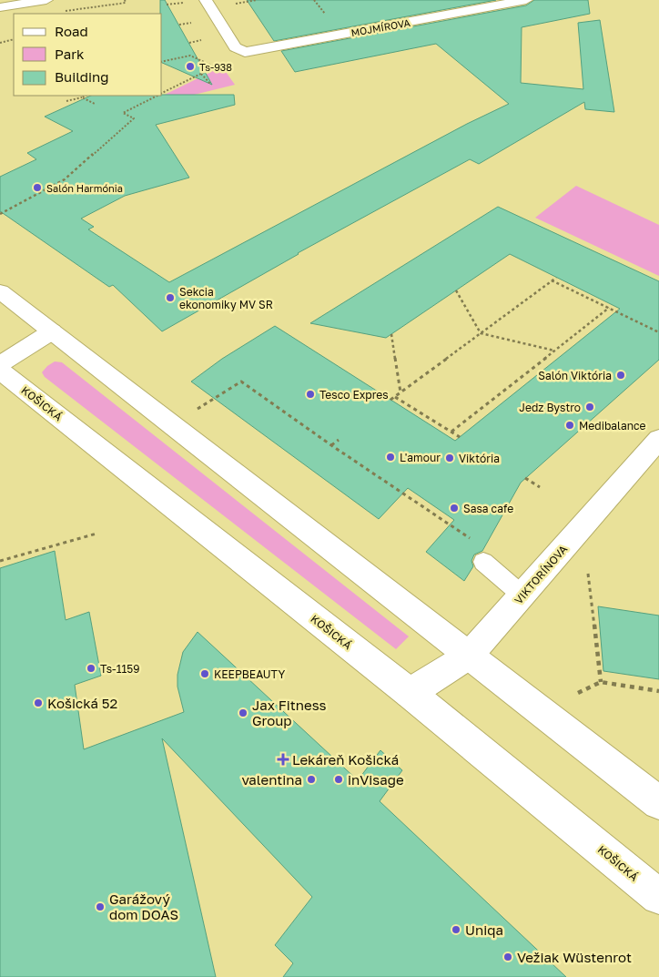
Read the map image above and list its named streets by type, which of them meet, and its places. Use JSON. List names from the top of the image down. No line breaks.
{"streets":{"street":["MOJMÍROVA","KOŠICKÁ","VIKTORÍNOVA"]},"crossings":[["KOŠICKÁ","VIKTORÍNOVA"]],"places":{"other":["Ts-938","Salón Harmónia","Sekcia ekonomiky MV SR","Salón Viktória","Tesco Expres","Jedz Bystro","Medibalance","L'amour","Viktória","Sasa cafe","Ts-1159","KEEPBEAUTY","Košická 52","Jax Fitness Group","valentina","inVisage","Garážový dom DOAS","Uniqa","Vežiak Wüstenrot"],"health":["Lekáreň Košická"]},"legend":["Road","Park","Building"]}
